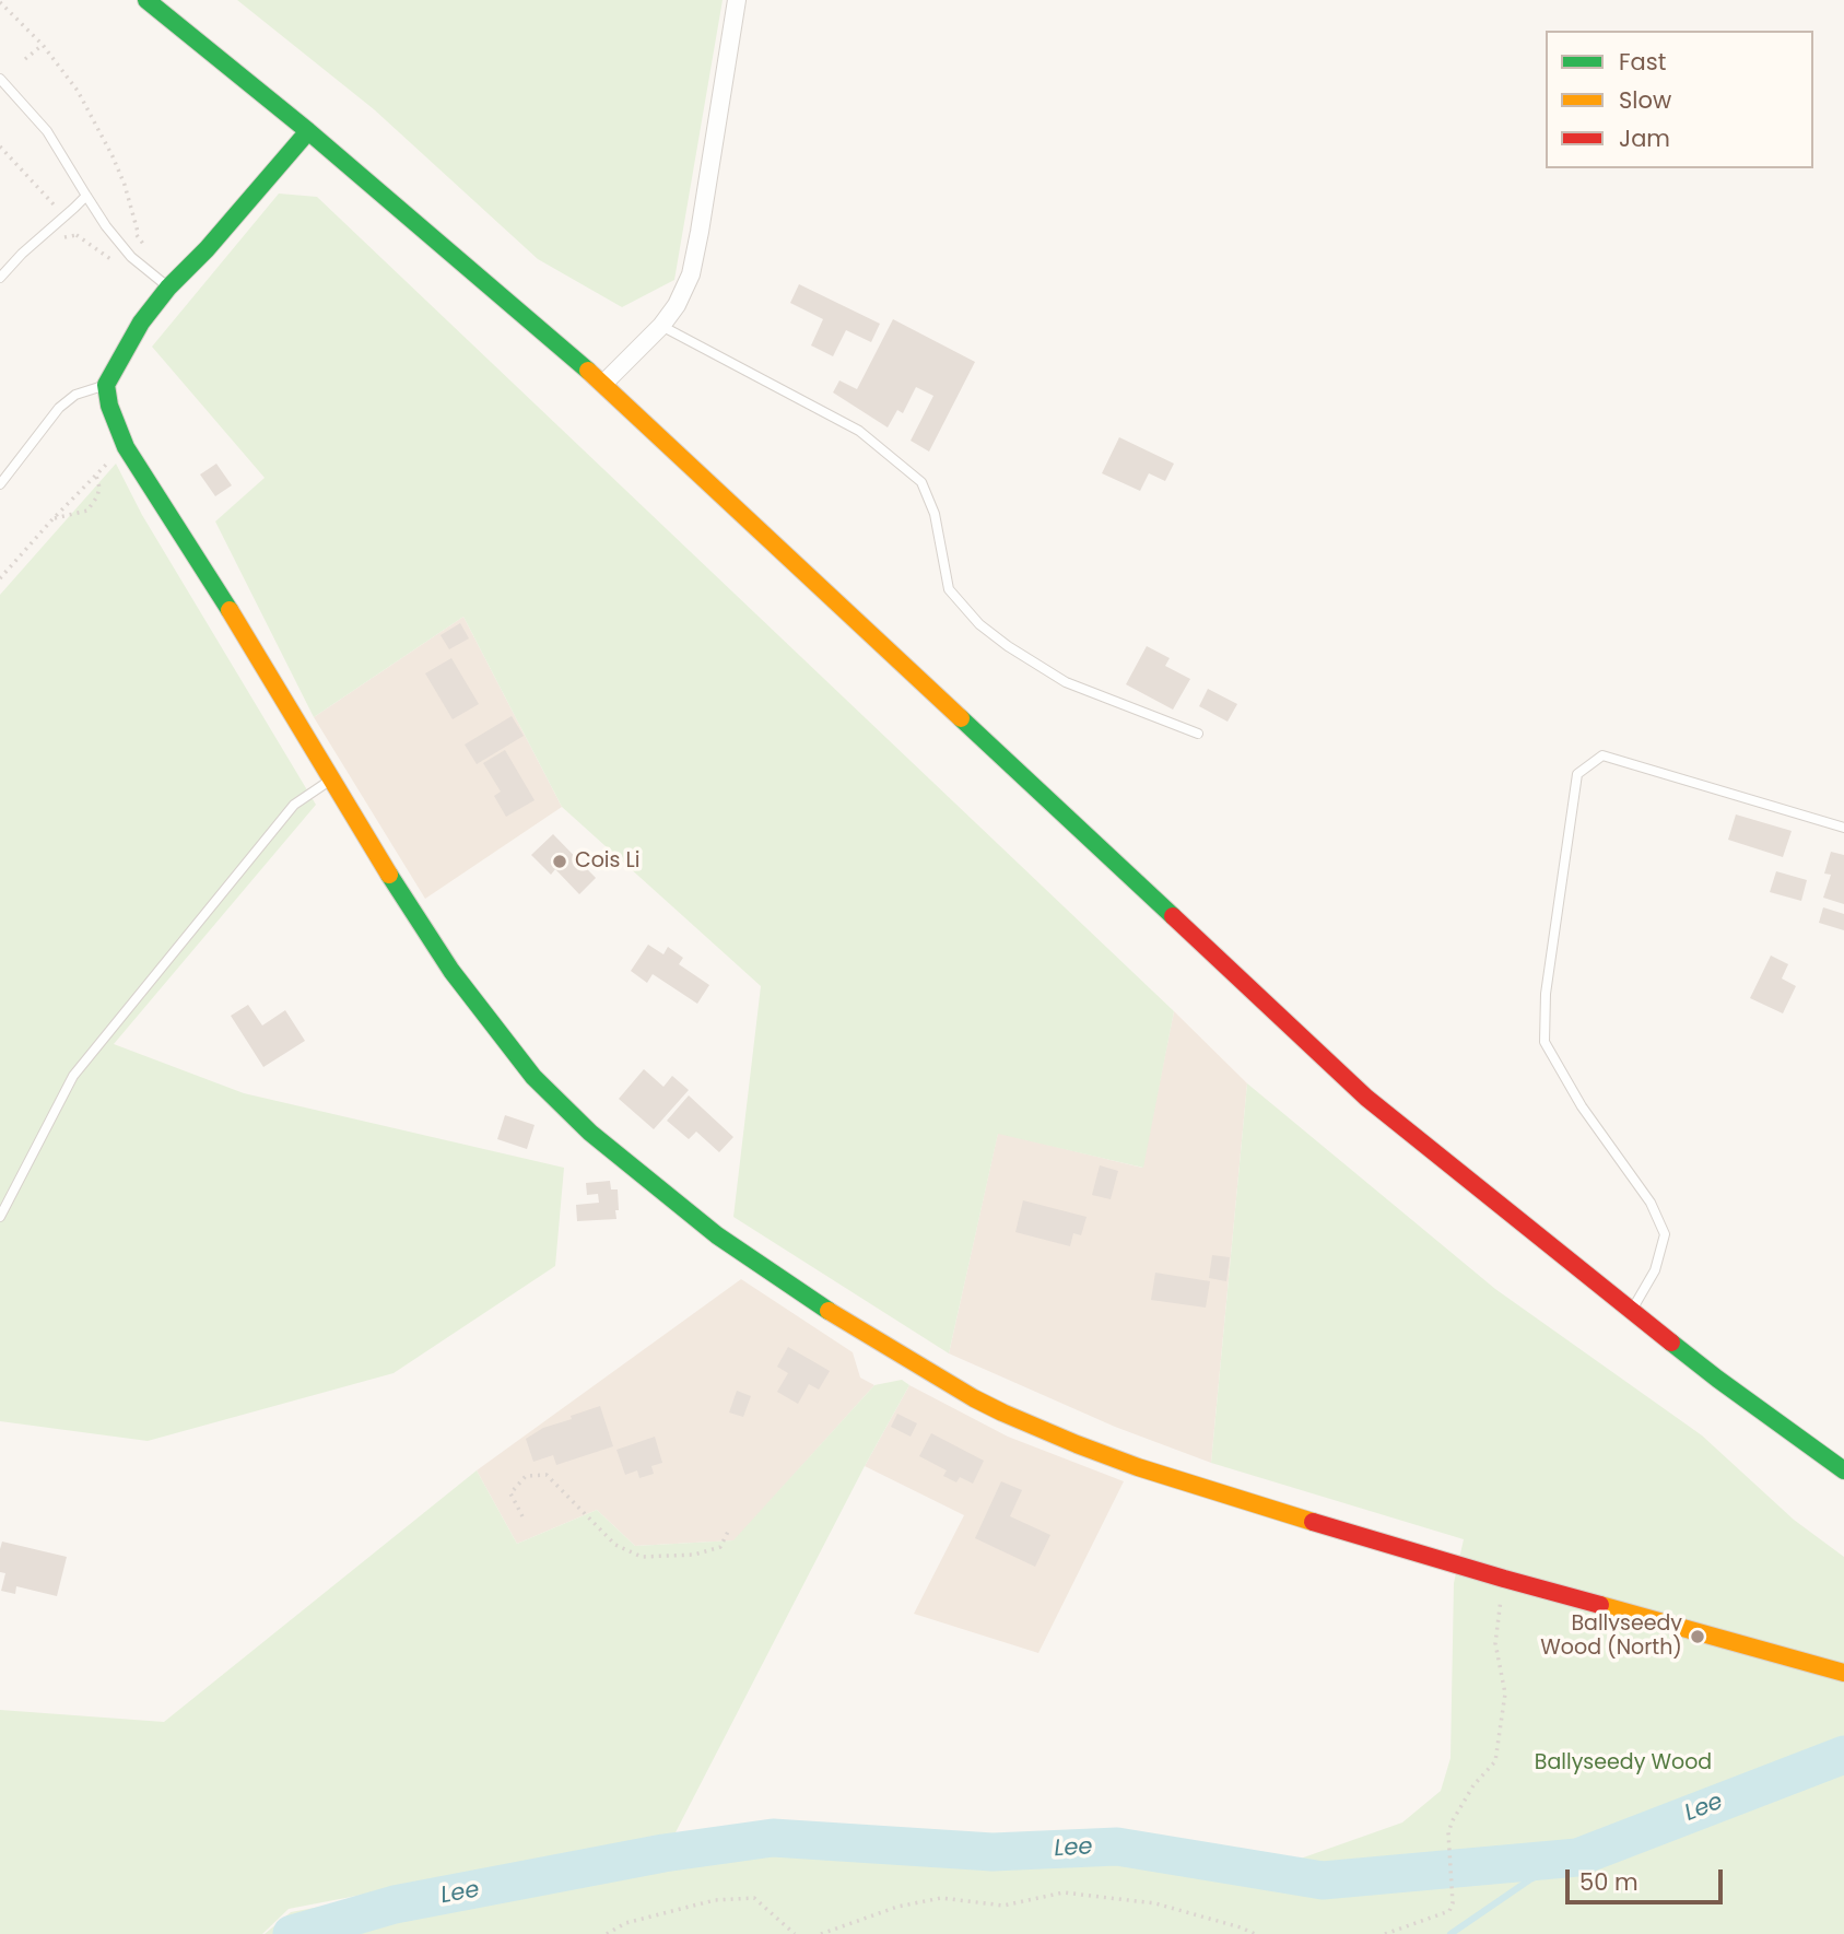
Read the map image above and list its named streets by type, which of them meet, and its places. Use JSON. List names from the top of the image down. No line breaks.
{"water":["Lee"],"parks":["Ballyseedy Wood"],"places":["Cois Li","Ballyseedy Wood (North)"],"legend":["Fast","Slow","Jam"],"scale_bar":"50 m"}
